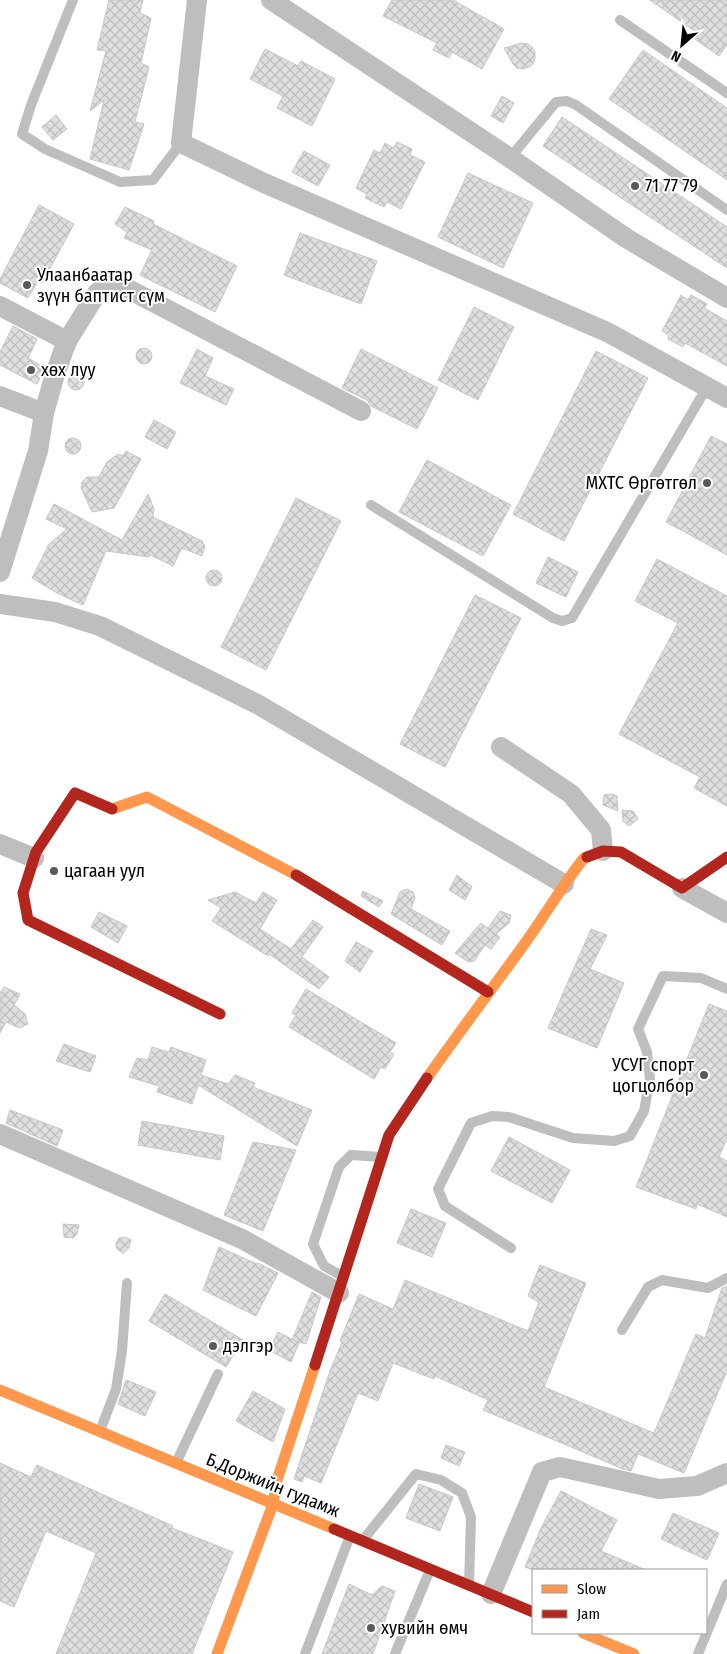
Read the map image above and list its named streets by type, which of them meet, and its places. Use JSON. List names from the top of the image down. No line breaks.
{"streets":{"street":["Б.Доржийн гудамж"]},"places":["71 77 79","Улаанбаатар зүүн баптист сүм","хөх луу","МХТС Өргөтгөл","цагаан уул","УСУГ спорт цогцолбор","дэлгэр","хувийн өмч"],"legend":["Slow","Jam"],"north":"bottom left"}
